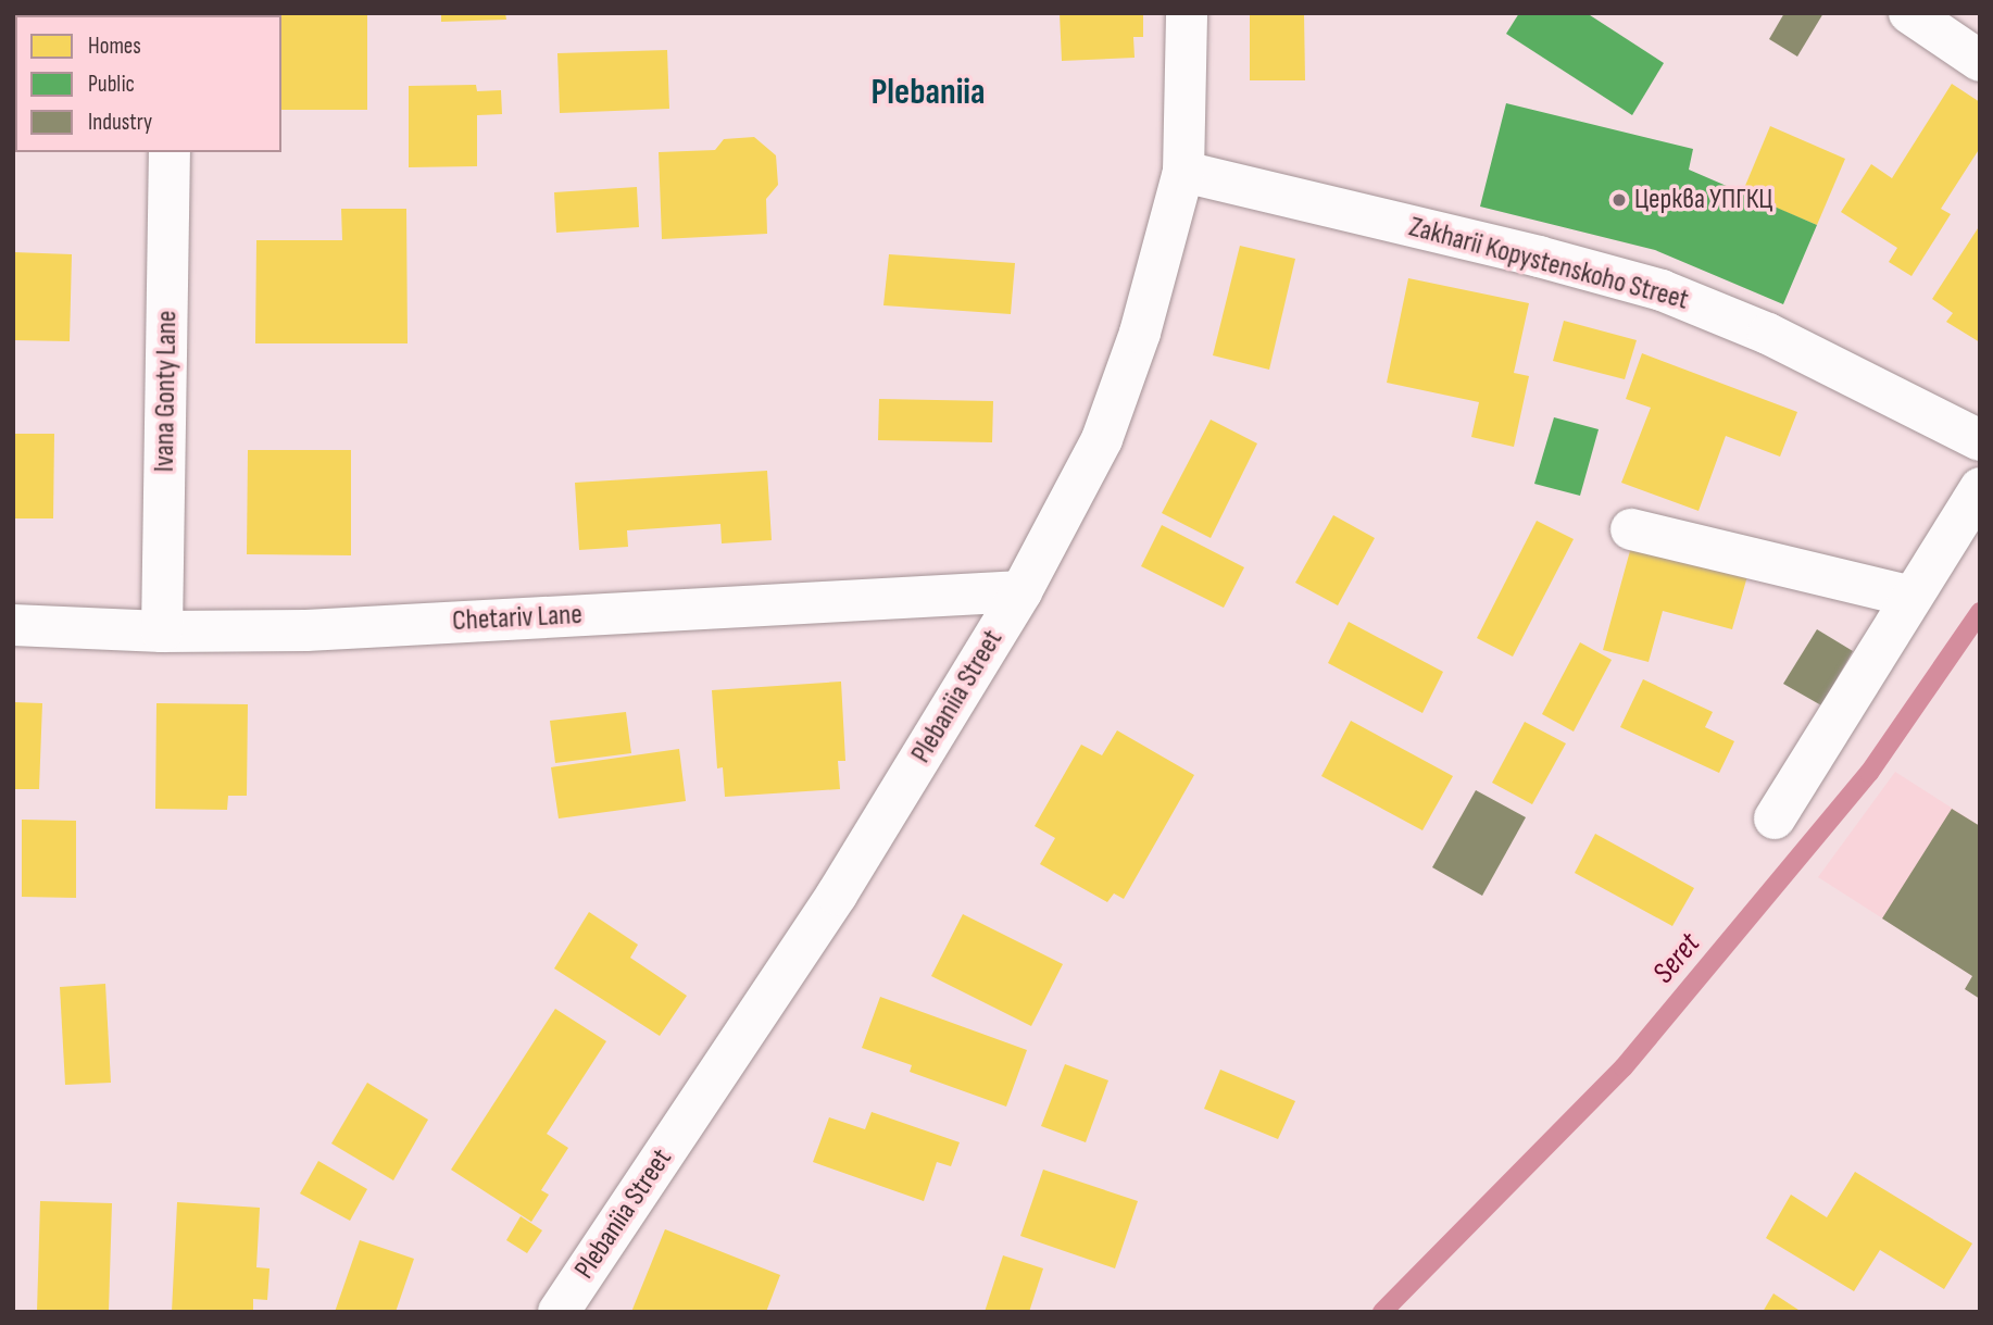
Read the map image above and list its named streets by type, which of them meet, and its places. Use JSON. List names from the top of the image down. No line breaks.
{"streets":{"street":["Zakharii Kopystenskoho Street","Ivana Gonty Lane","Chetariv Lane","Plebaniia Street"]},"crossings":[["Zakharii Kopystenskoho Street","Plebaniia Street"],["Ivana Gonty Lane","Chetariv Lane"],["Chetariv Lane","Plebaniia Street"]],"districts":["Plebaniia"],"water":["Seret"],"places":["Церква УПГКЦ"],"legend":["Homes","Public","Industry"]}
